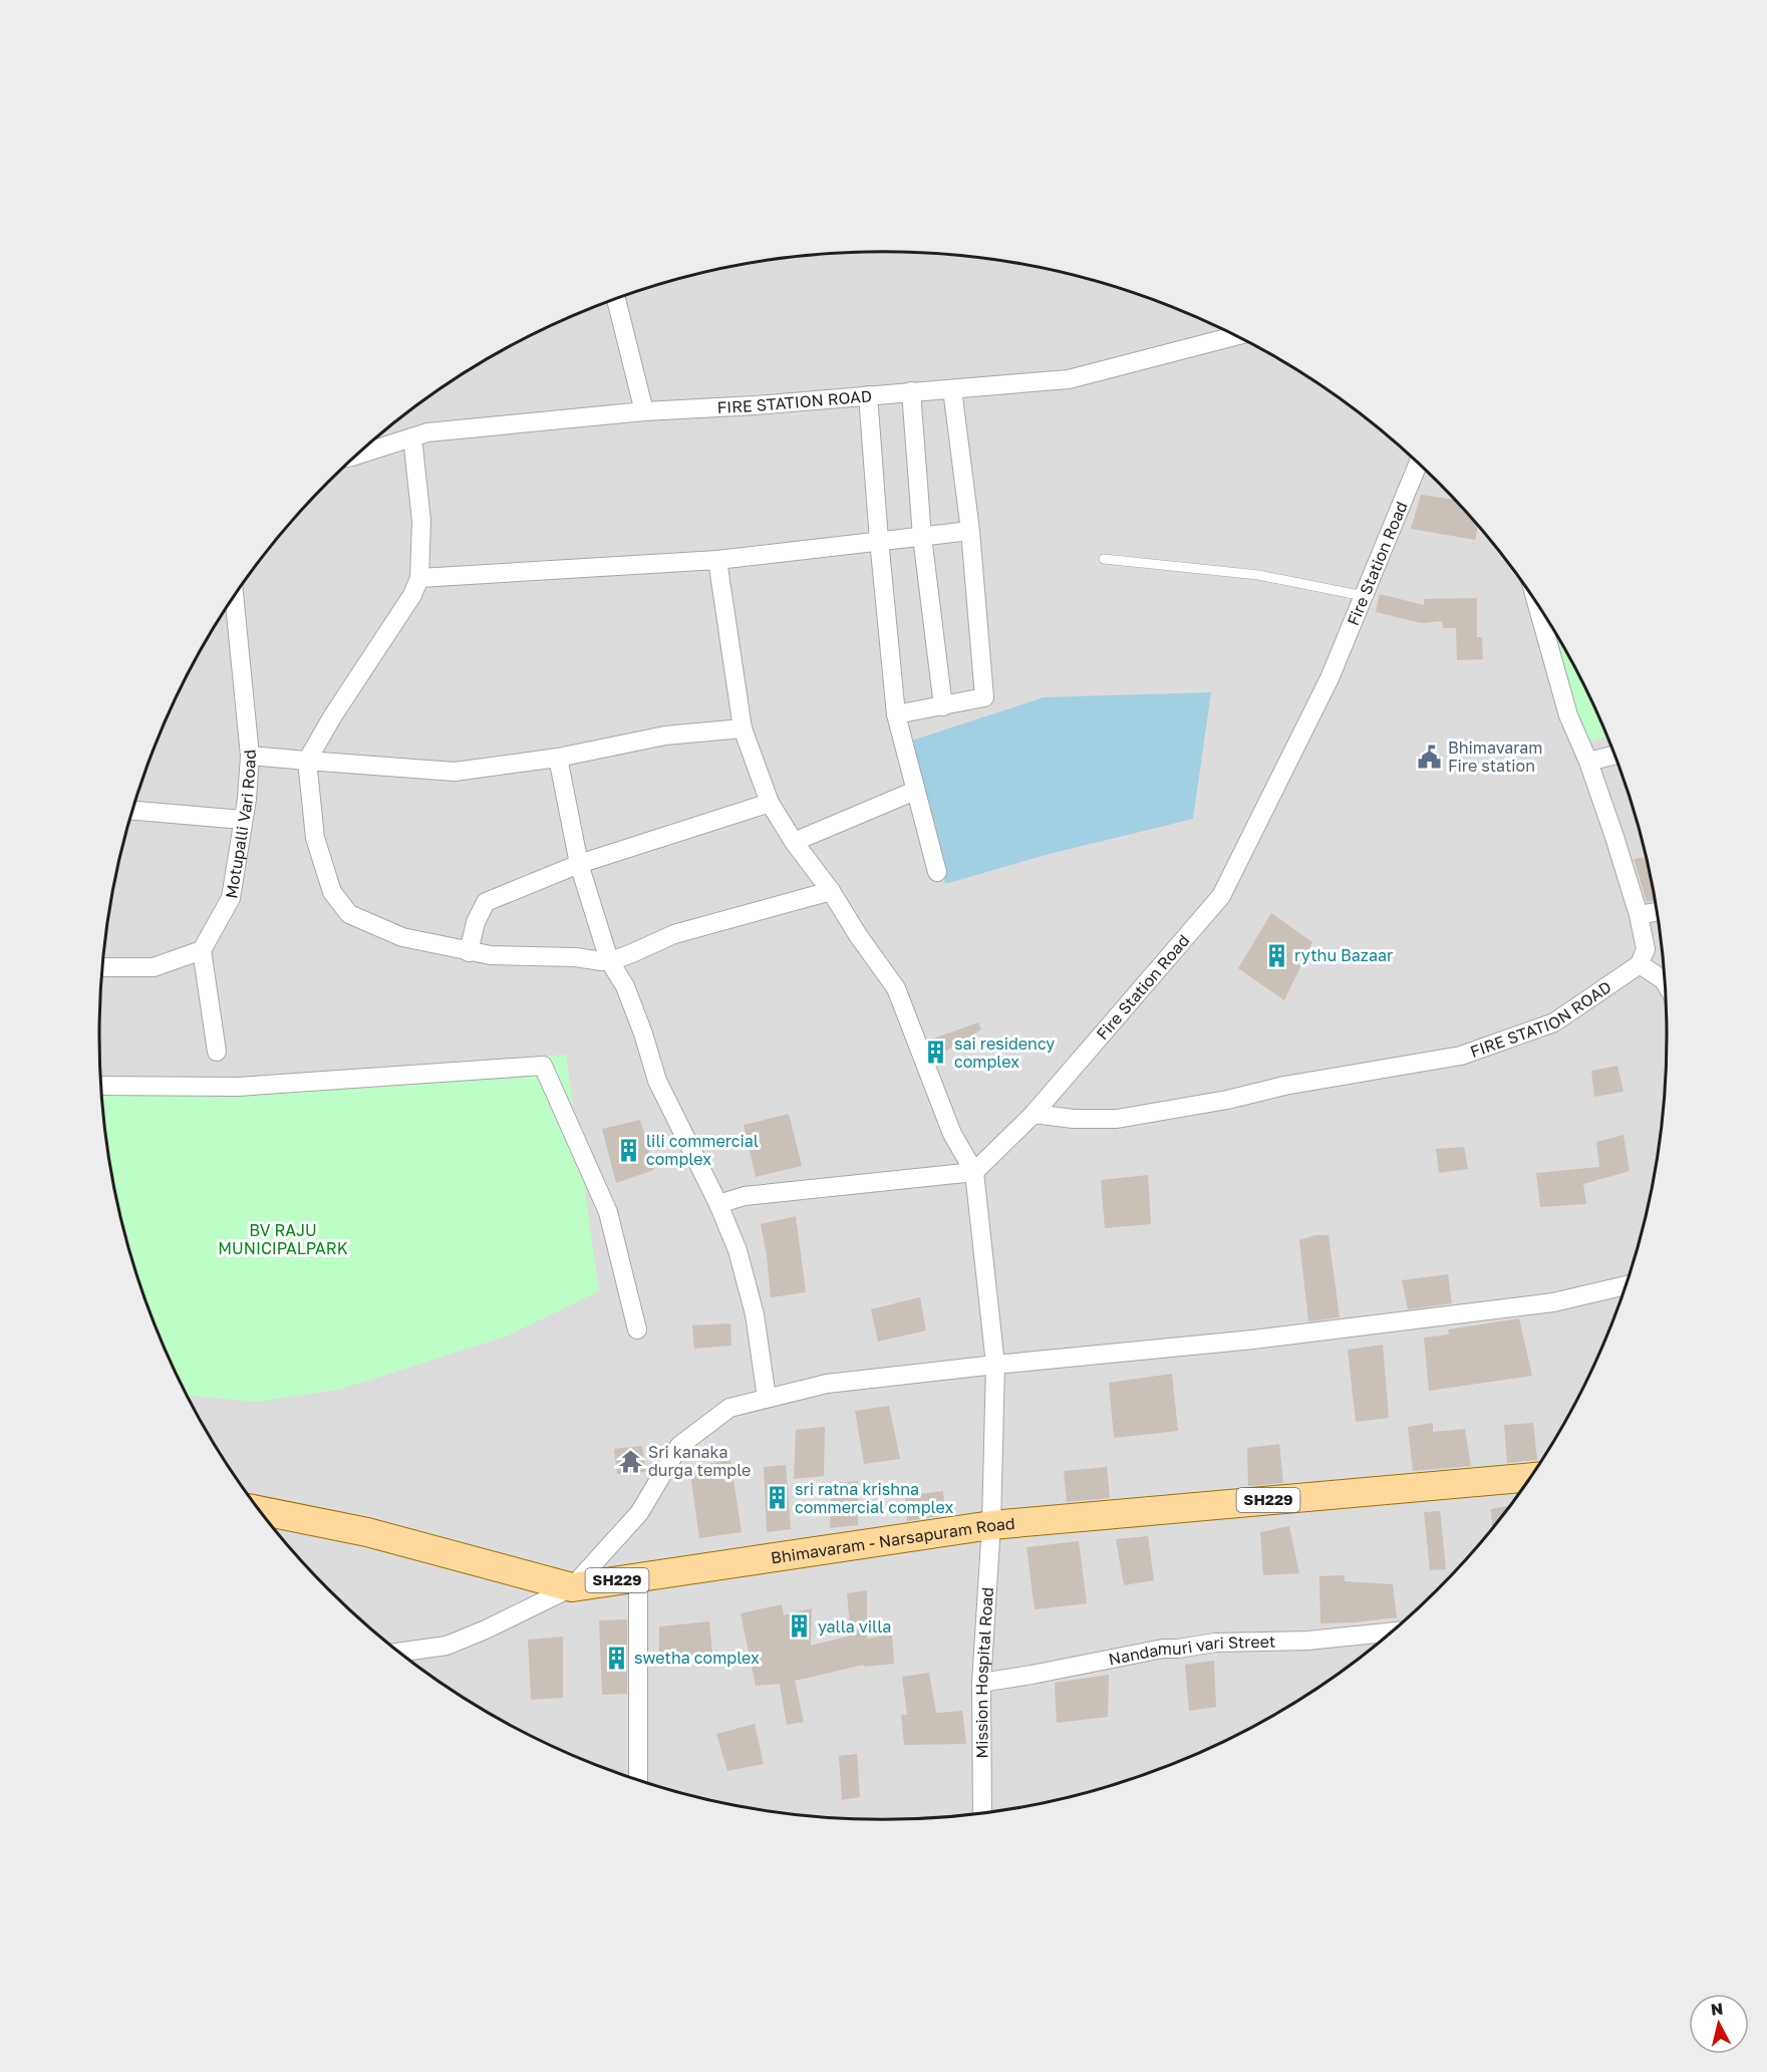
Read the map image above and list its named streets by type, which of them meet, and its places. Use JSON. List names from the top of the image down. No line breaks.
{"streets":{"main road":["SH229","Bhimavaram - Narsapuram Road"],"street":["FIRE STATION ROAD","Fire Station Road","Motupalli Vari Road","Nandamuri vari Street","Mission Hospital Road"]},"crossings":[["FIRE STATION ROAD","Fire Station Road"],["Bhimavaram - Narsapuram Road","Mission Hospital Road"],["Nandamuri vari Street","Mission Hospital Road"]],"parks":["BV RAJU MUNICIPALPARK"],"places":{"public building":["Bhimavaram Fire station"],"building":["rythu Bazaar","sai residency complex","lili commercial complex","sri ratna krishna commercial complex","yalla villa","swetha complex"],"temple":["Sri kanaka durga temple"]},"north":"top"}
